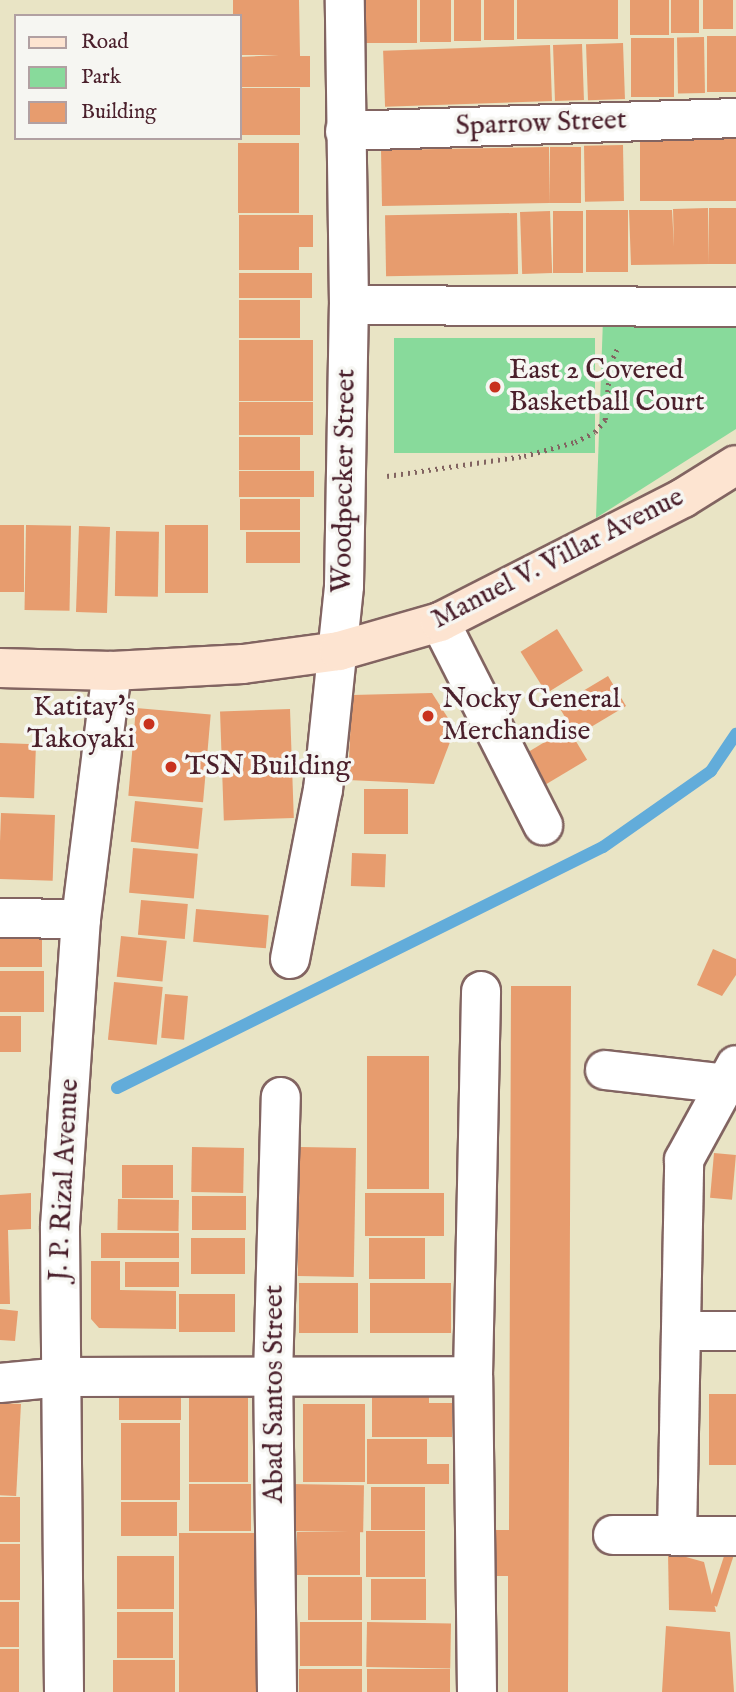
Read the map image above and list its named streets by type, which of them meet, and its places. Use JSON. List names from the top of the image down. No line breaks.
{"streets":{"street":["Sparrow Street","Woodpecker Street","Manuel V. Villar Avenue","J. P. Rizal Avenue","Abad Santos Street"]},"crossings":[["Sparrow Street","Woodpecker Street"],["Woodpecker Street","Manuel V. Villar Avenue"],["Manuel V. Villar Avenue","J. P. Rizal Avenue"]],"places":["East 2 Covered Basketball Court","Nocky General Merchandise","Katitay's Takoyaki","TSN Building"],"legend":["Road","Park","Building"]}
